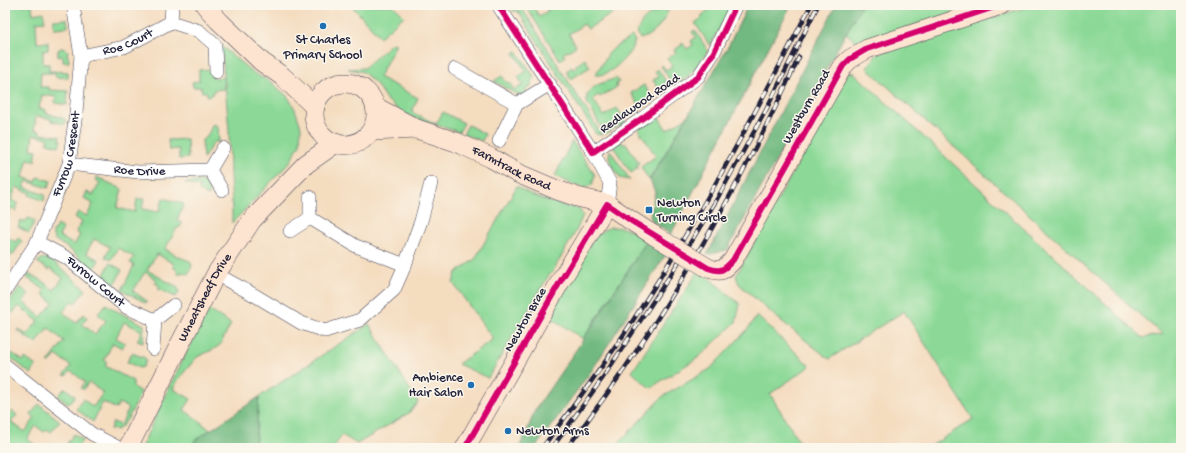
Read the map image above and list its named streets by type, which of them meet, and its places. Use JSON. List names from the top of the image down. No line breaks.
{"streets":{"street":["Roe Court","Redlawood Road","Westburn Road","Furrow Crescent","Farmtrack Road","Roe Drive","Furrow Court","Wheatsheaf Drive","Newton Brae"]},"crossings":[["Roe Court","Furrow Crescent"],["Redlawood Road","Westburn Road"],["Redlawood Road","Farmtrack Road"],["Redlawood Road","Newton Brae"],["Westburn Road","Farmtrack Road"],["Westburn Road","Newton Brae"],["Furrow Crescent","Roe Drive"],["Furrow Crescent","Furrow Court"],["Farmtrack Road","Wheatsheaf Drive"],["Farmtrack Road","Newton Brae"]],"places":{"other":["St Charles Primary School","Ambience Hair Salon","Newton Arms"],"transit":["Newton Turning Circle"]}}
